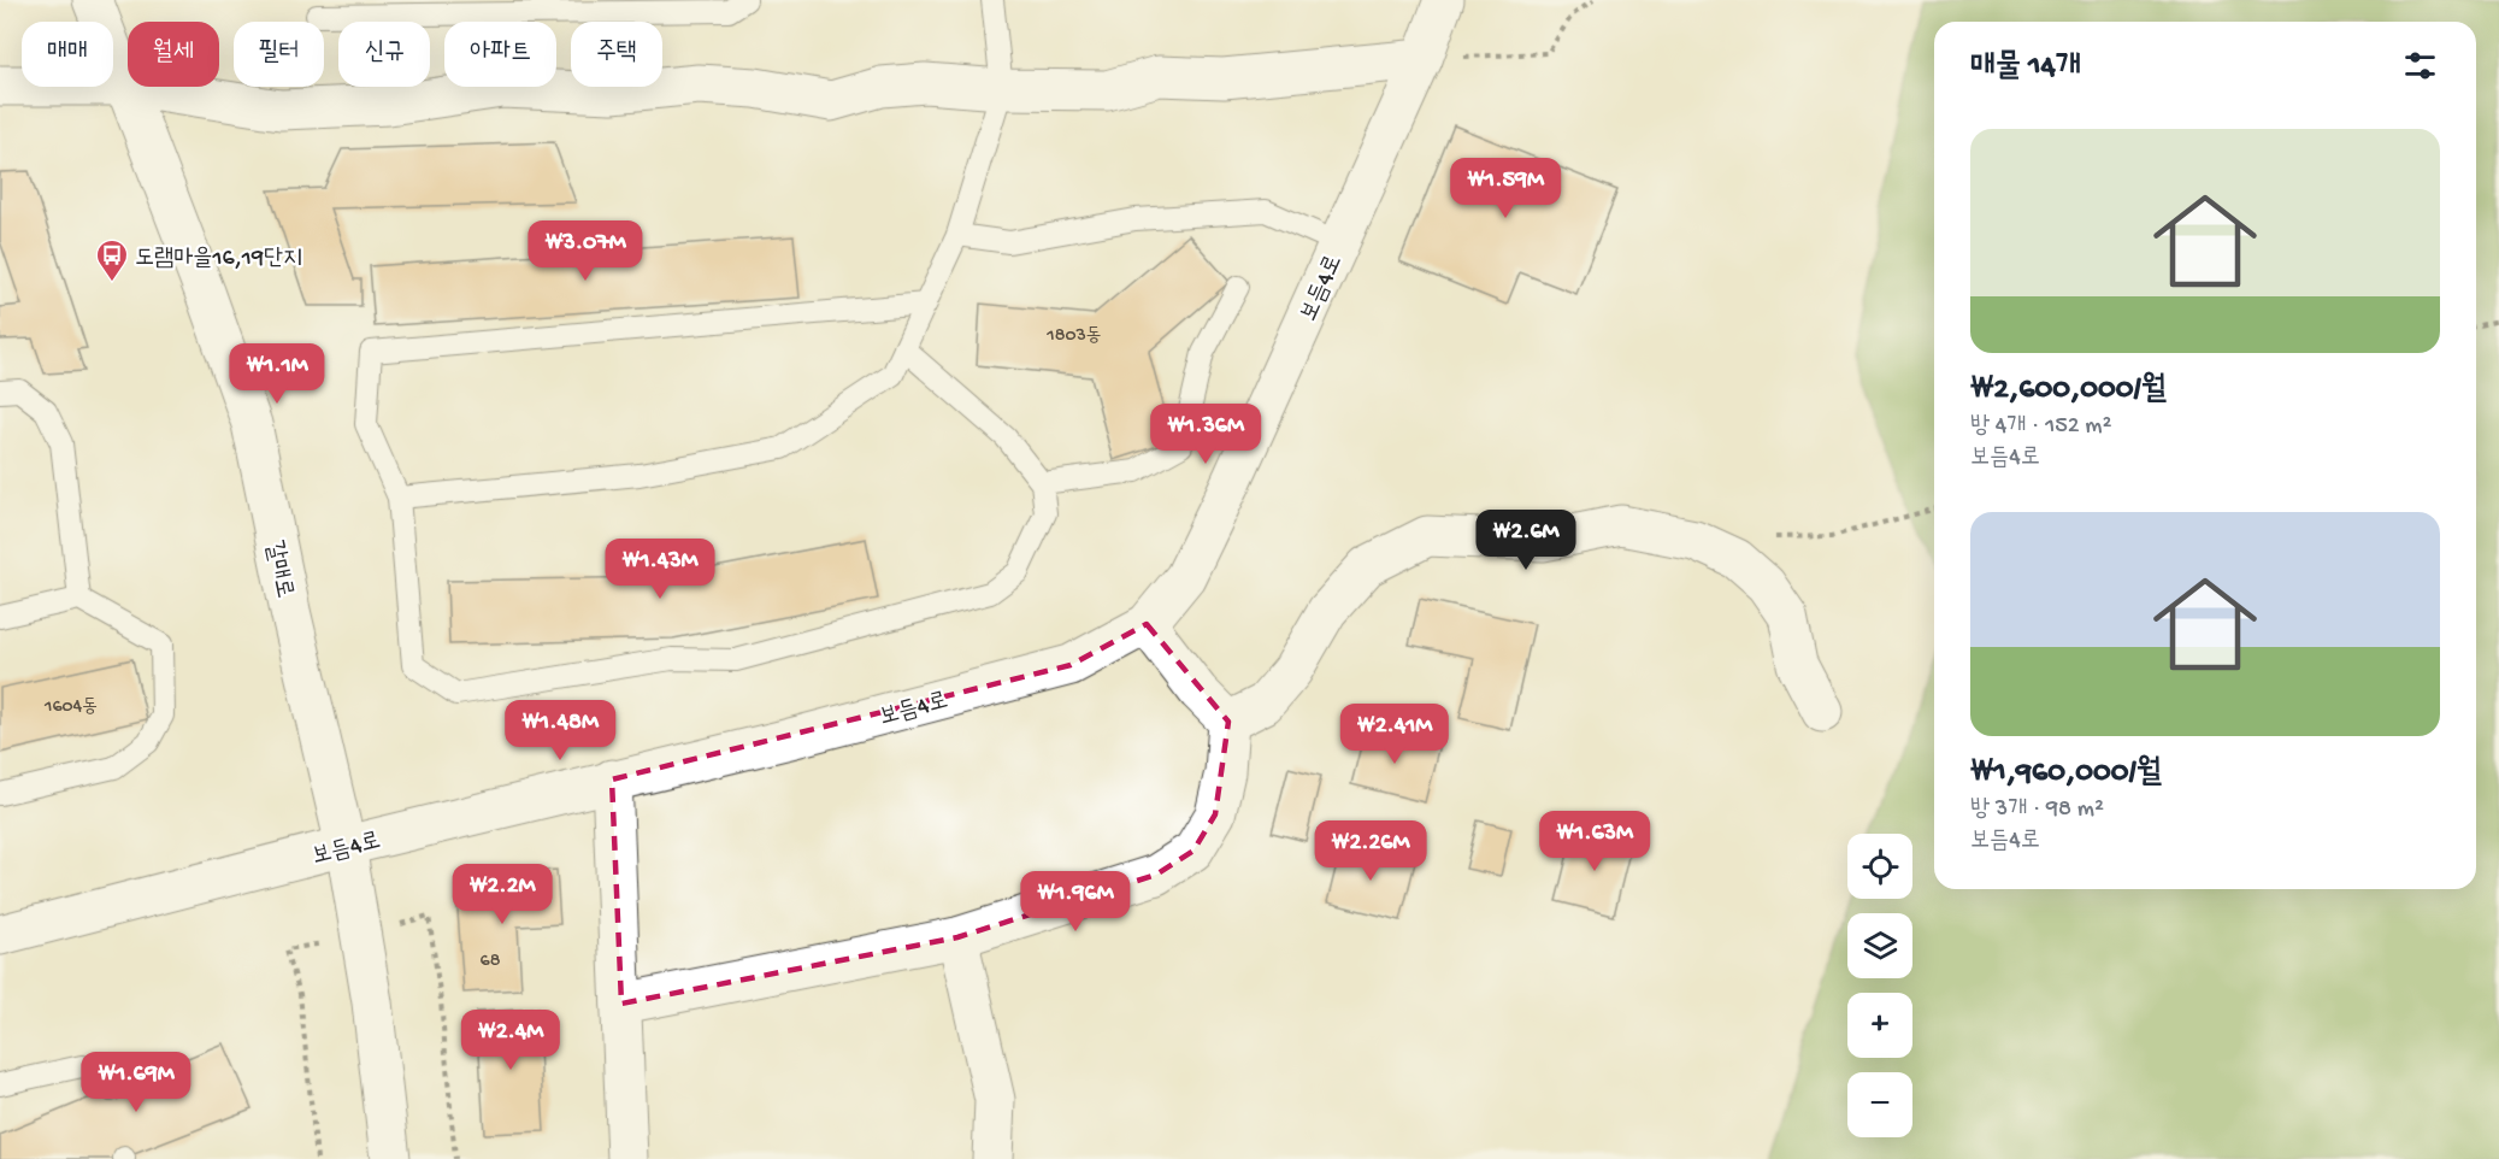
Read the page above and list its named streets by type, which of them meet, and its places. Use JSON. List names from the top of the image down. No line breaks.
{"streets":{"street":["보듬4로","갈매로"]},"crossings":[["보듬4로","갈매로"]],"places":{"bus stop":["도램마을16,19단지"]},"house_numbers":["1803동","1604동","68"],"page":{"chip":["매매","월세","필터","신규","아파트","주택"],"heading":"매물 14개","list":[{"name":"₩2,600,000/월","note":"방 4개 · 152 m² · 보듬4로"},{"name":"₩1,960,000/월","note":"방 3개 · 98 m² · 보듬4로"}],"price":["₩1.59M","₩3.07M","₩1.1M","₩1.36M","₩2.6M","₩1.43M","₩1.48M","₩2.41M","₩1.63M","₩2.26M","₩2.2M","₩1.96M","₩2.4M","₩1.69M"],"map_buttons":["+","−"]}}
